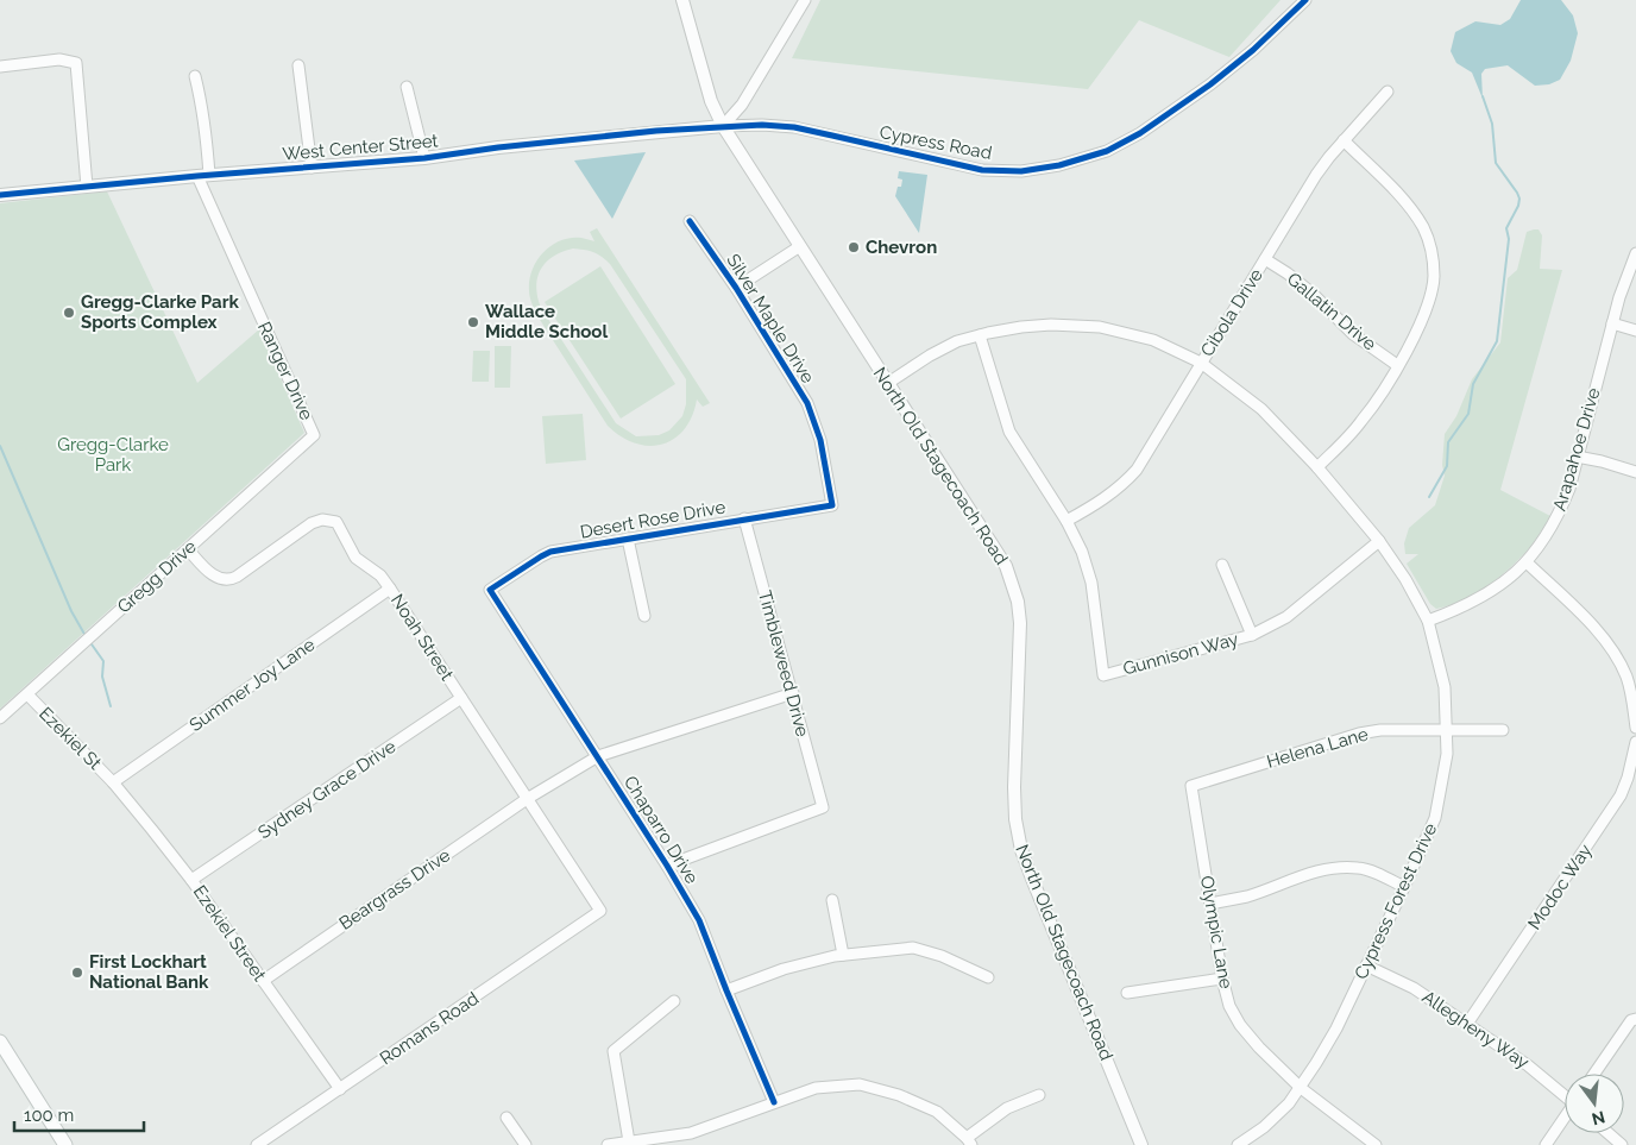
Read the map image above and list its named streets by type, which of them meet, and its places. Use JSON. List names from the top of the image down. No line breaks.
{"streets":{"street":["Cypress Road","West Center Street","Gallatin Drive","Cibola Drive","Silver Maple Drive","Ranger Drive","Arapahoe Drive","North Old Stagecoach Road","Desert Rose Drive","Gregg Drive","Noah Street","Gunnison Way","Timbleweed Drive","Summer Joy Lane","Ezekiel St","Helena Lane","Sydney Grace Drive","Chaparro Drive","Modoc Way","Beargrass Drive","Cypress Forest Drive","Olympic Lane","Ezekiel Street","Romans Road","Allegheny Way"]},"crossings":[["Cypress Road","West Center Street"],["Cypress Road","North Old Stagecoach Road"],["West Center Street","Ranger Drive"],["West Center Street","North Old Stagecoach Road"],["Gallatin Drive","Cibola Drive"],["Cibola Drive","Gunnison Way"],["Cibola Drive","Cypress Forest Drive"],["Silver Maple Drive","Desert Rose Drive"],["Ranger Drive","Gregg Drive"],["Arapahoe Drive","Cypress Forest Drive"],["North Old Stagecoach Road","Cypress Forest Drive"],["Desert Rose Drive","Timbleweed Drive"],["Desert Rose Drive","Chaparro Drive"],["Gregg Drive","Noah Street"],["Gregg Drive","Ezekiel St"],["Noah Street","Summer Joy Lane"],["Noah Street","Sydney Grace Drive"],["Noah Street","Beargrass Drive"],["Noah Street","Romans Road"],["Gunnison Way","Cypress Forest Drive"],["Timbleweed Drive","Chaparro Drive"],["Summer Joy Lane","Ezekiel St"],["Summer Joy Lane","Ezekiel Street"],["Ezekiel St","Ezekiel Street"],["Helena Lane","Cypress Forest Drive"],["Helena Lane","Olympic Lane"],["Sydney Grace Drive","Ezekiel Street"],["Chaparro Drive","Beargrass Drive"],["Modoc Way","Allegheny Way"],["Beargrass Drive","Ezekiel Street"],["Cypress Forest Drive","Olympic Lane"],["Cypress Forest Drive","Allegheny Way"],["Ezekiel Street","Romans Road"]],"parks":["Gregg-Clarke Park"],"places":["Chevron","Gregg-Clarke Park Sports Complex","Wallace Middle School","First Lockhart National Bank"],"scale_bar":"100 m","north":"bottom"}
